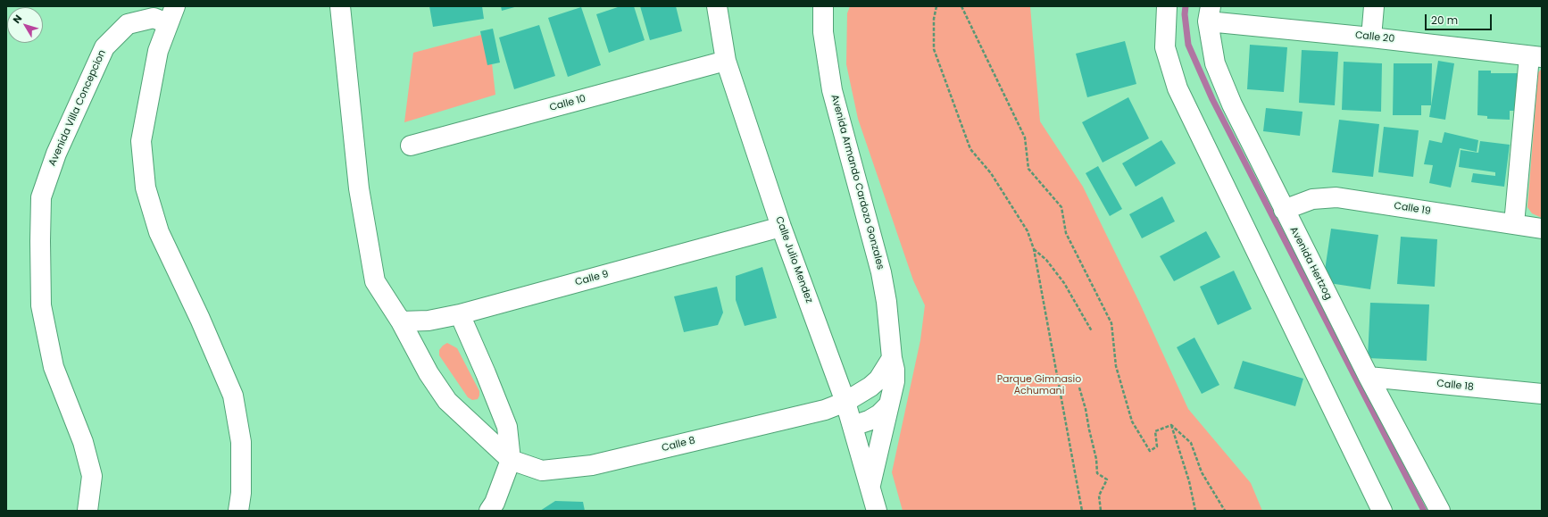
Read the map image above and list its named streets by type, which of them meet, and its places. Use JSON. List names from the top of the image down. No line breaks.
{"streets":{"street":["Calle 20","Calle 10","Avenida Villa Concepcion","Avenida Armando Cardozo Gonzales","Calle 19","Calle Julio Mendez","Avenida Hertzog","Calle 9","Calle 18","Calle 8"]},"crossings":[["Calle 20","Avenida Hertzog"],["Calle 10","Calle Julio Mendez"],["Avenida Armando Cardozo Gonzales","Calle Julio Mendez"],["Calle 19","Avenida Hertzog"],["Calle Julio Mendez","Calle 9"],["Calle Julio Mendez","Calle 8"],["Avenida Hertzog","Calle 18"]],"parks":["Parque Gimnasio Achumani"],"scale_bar":"20 m","north":"top left"}
